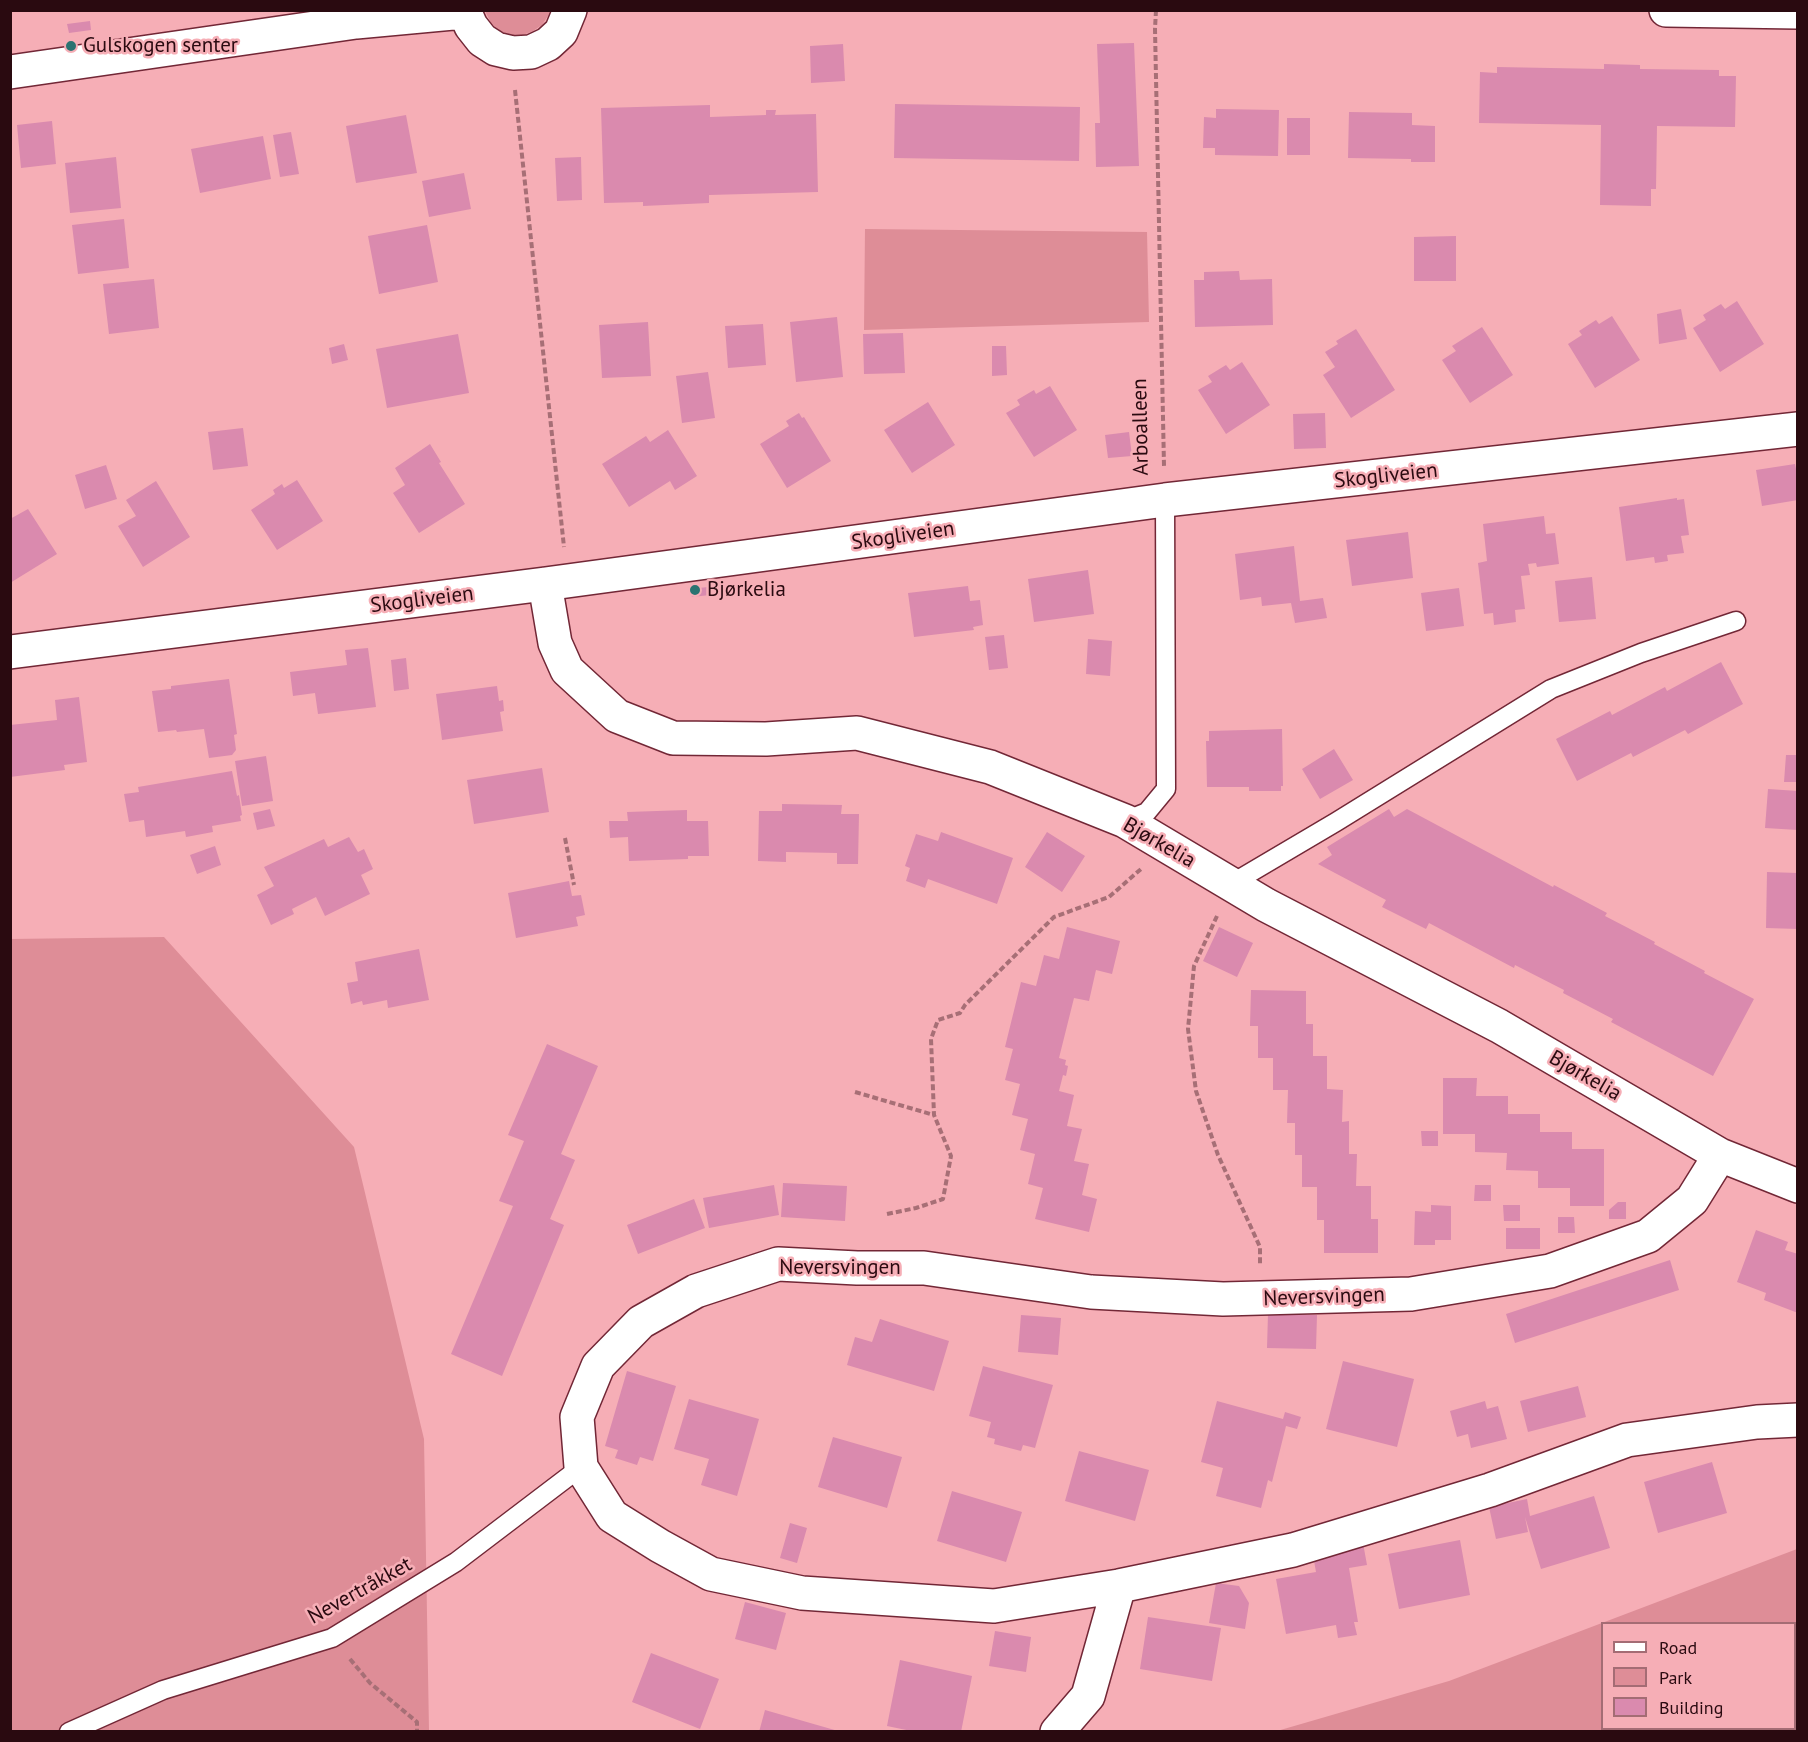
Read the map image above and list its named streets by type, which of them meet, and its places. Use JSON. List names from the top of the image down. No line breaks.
{"streets":{"street":["Skogliveien","Bjørkelia","Neversvingen"],"lane":["Arboalleen","Nevertråkket"]},"crossings":[["Arboalleen","Skogliveien"],["Arboalleen","Bjørkelia"],["Skogliveien","Bjørkelia"],["Bjørkelia","Neversvingen"],["Neversvingen","Nevertråkket"]],"places":["Gulskogen senter","Bjørkelia"],"legend":["Road","Park","Building"]}
